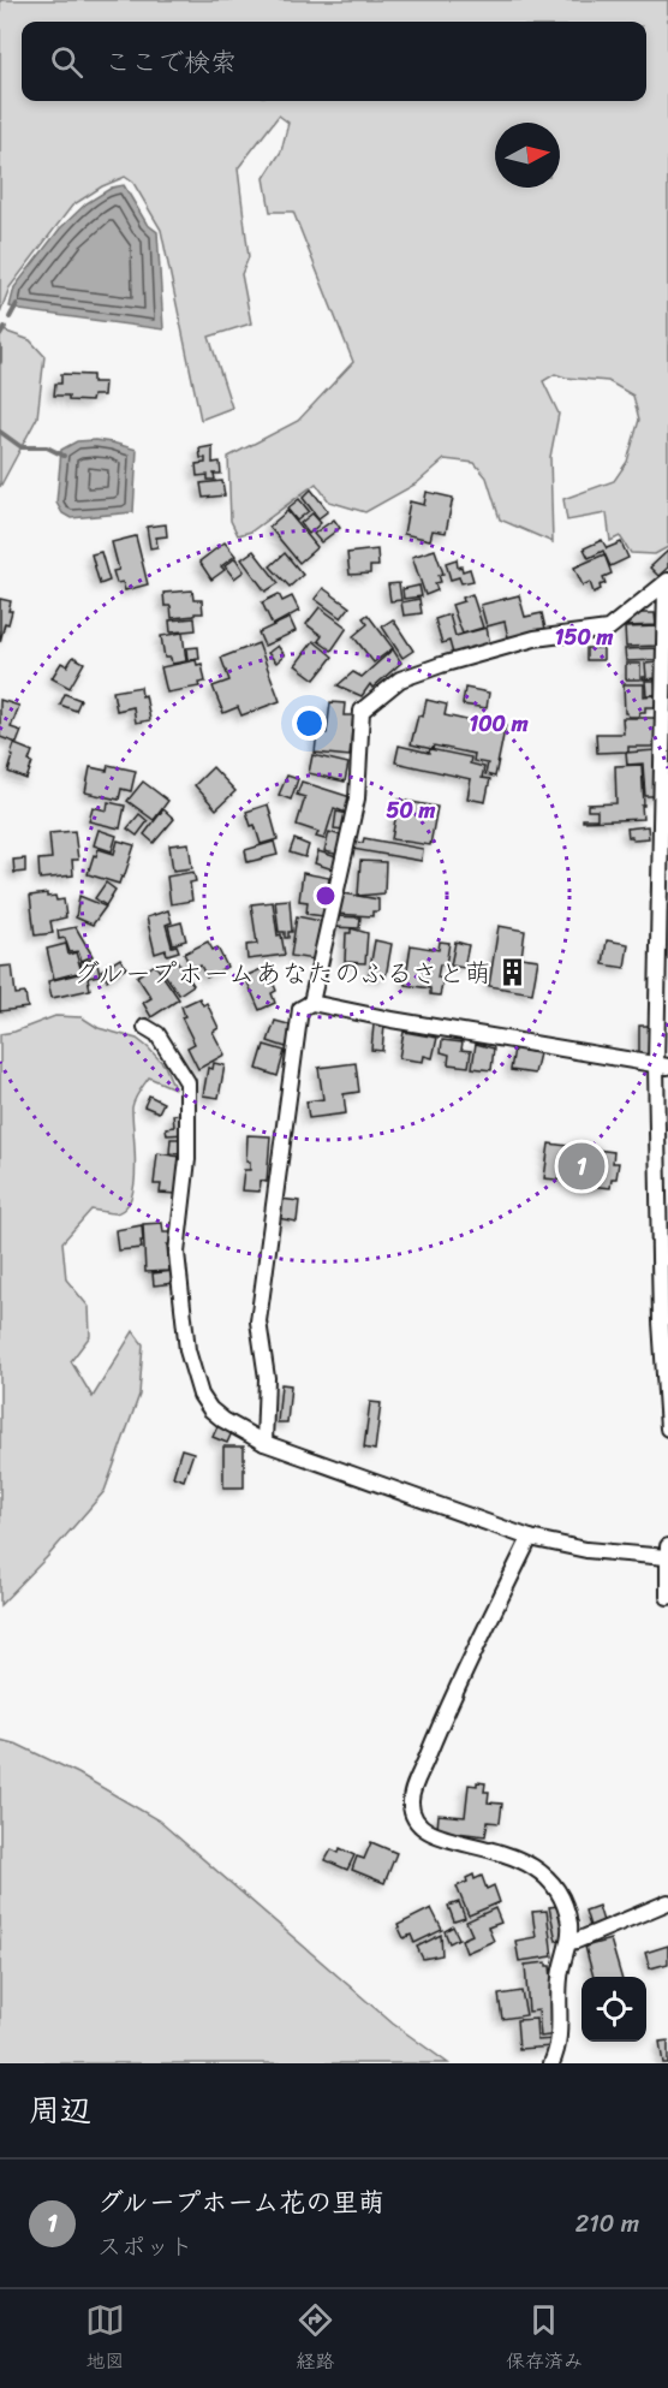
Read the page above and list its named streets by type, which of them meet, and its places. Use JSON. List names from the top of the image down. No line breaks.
{"places":{"building":["グループホームあなたのふるさと萌"]},"north":"right","page":{"search":"ここで検索","pins":"1","heading":"周辺","list":[{"mark":"1","name":"グループホーム花の里萌","note":"スポット","value":"210 m"}],"nav":["地図","経路","保存済み"]},"rings":["150 m","100 m","50 m"]}
